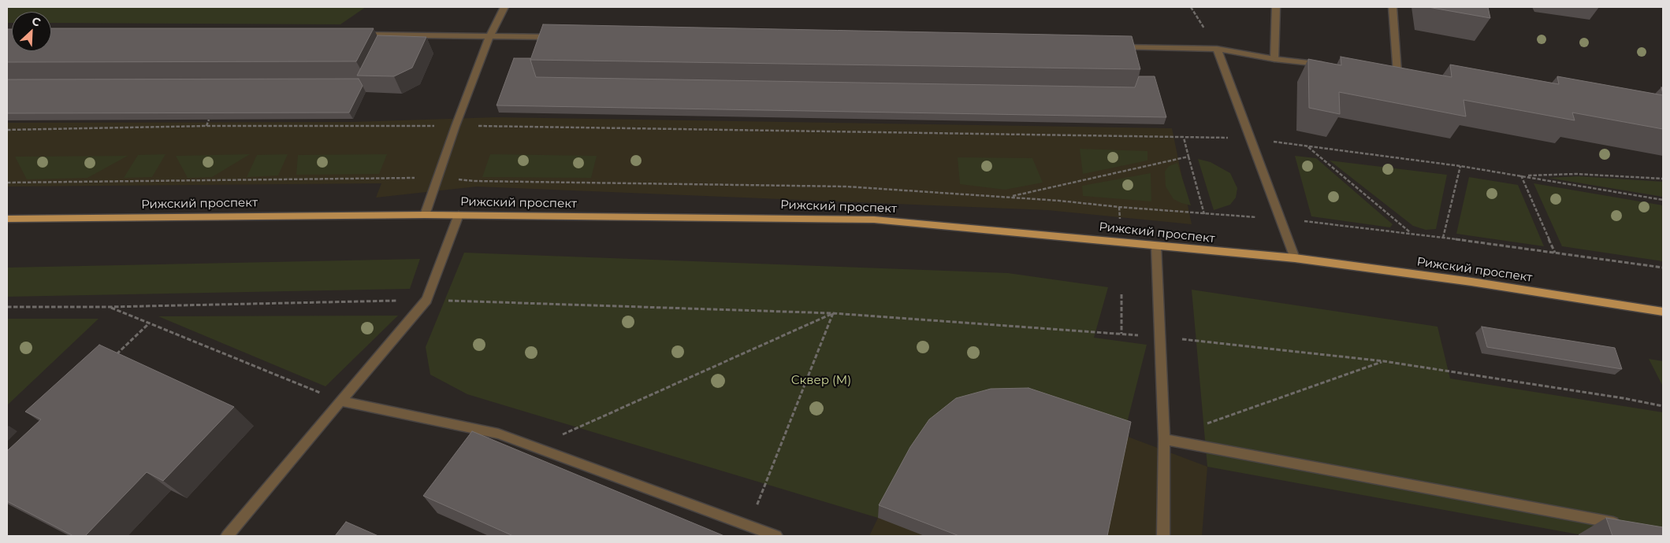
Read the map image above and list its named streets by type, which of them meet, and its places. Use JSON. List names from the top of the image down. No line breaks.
{"streets":{"main road":["Рижский проспект"]},"parks":["Сквер (М)"],"north":"top right"}
